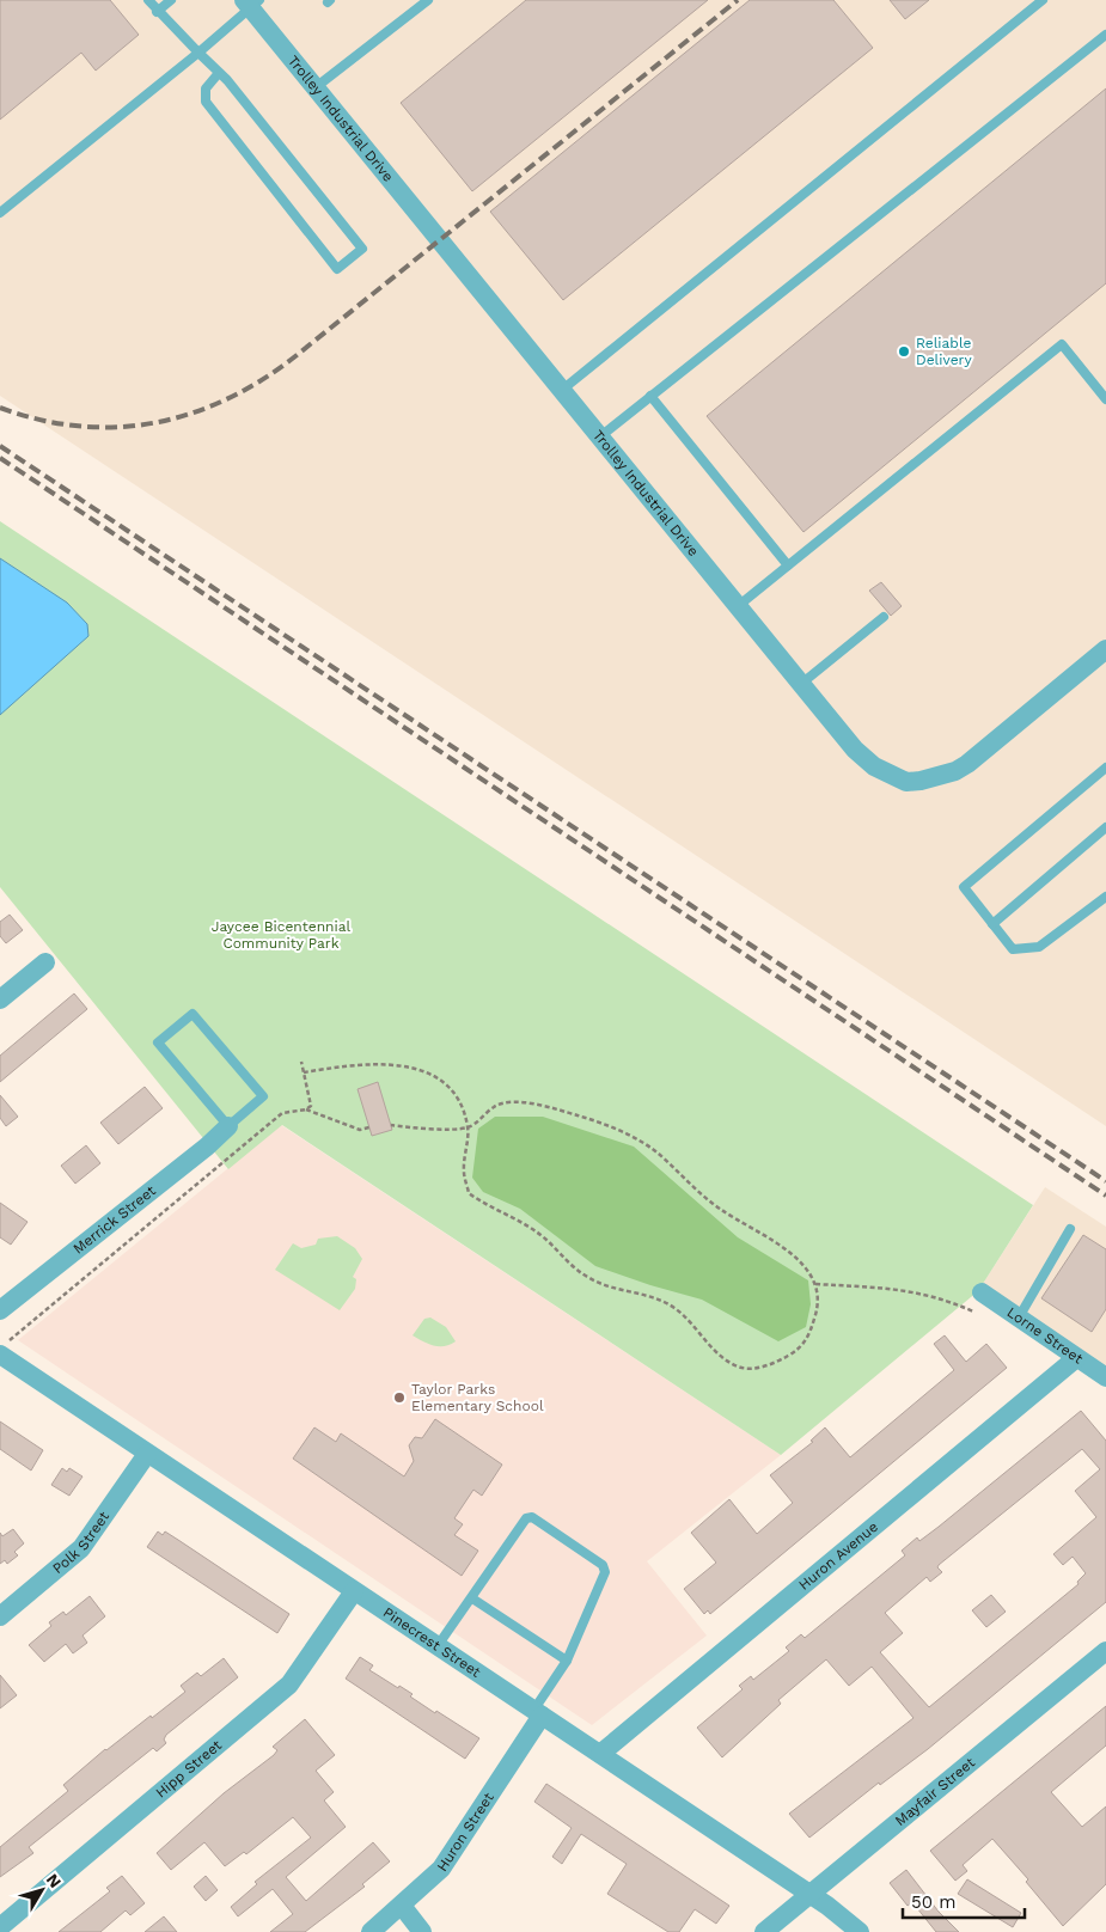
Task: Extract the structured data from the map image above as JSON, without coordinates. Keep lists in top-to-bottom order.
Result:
{
  "streets": {
    "street": [
      "Trolley Industrial Drive",
      "Merrick Street",
      "Lorne Street",
      "Polk Street",
      "Huron Avenue",
      "Pinecrest Street",
      "Hipp Street",
      "Mayfair Street",
      "Huron Street"
    ]
  },
  "crossings": [
    ["Lorne Street", "Huron Avenue"],
    ["Polk Street", "Pinecrest Street"],
    ["Huron Avenue", "Pinecrest Street"],
    ["Pinecrest Street", "Hipp Street"],
    ["Pinecrest Street", "Mayfair Street"],
    ["Pinecrest Street", "Huron Street"]
  ],
  "parks": ["Jaycee Bicentennial Community Park"],
  "places": ["Reliable Delivery", "Taylor Parks Elementary School"],
  "scale_bar": "50 m",
  "north": "top right"
}
